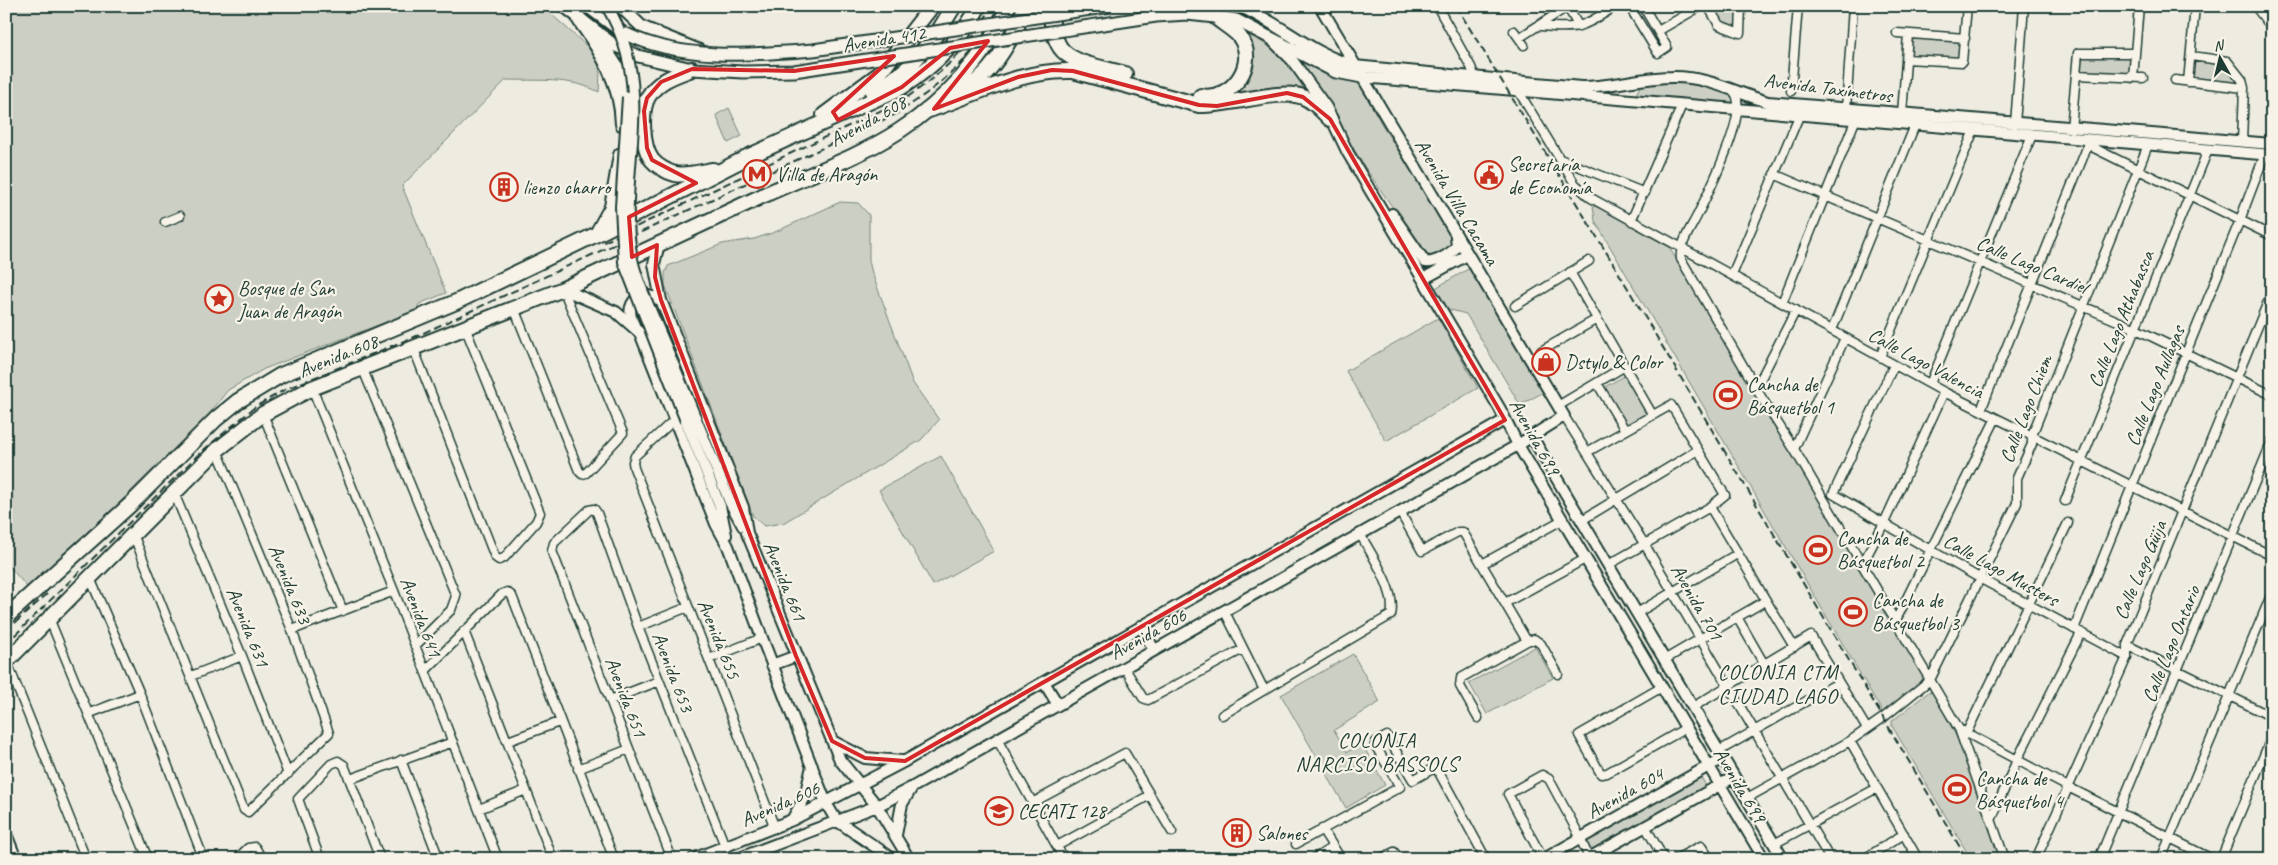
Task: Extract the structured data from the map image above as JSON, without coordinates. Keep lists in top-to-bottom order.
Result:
{
  "streets": {
    "highway": ["Avenida 608"],
    "main road": ["Avenida 412"],
    "street": [
      "Avenida Taxímetros",
      "Avenida Villa Cacama",
      "Calle Lago Cardiel",
      "Calle Lago Athabasca",
      "Calle Lago Valencia",
      "Calle Lago Aullagas",
      "Calle Lago Chiem",
      "Avenida 699",
      "Calle Lago Musters",
      "Calle Lago Güija",
      "Avenida 661",
      "Avenida 633",
      "Avenida 701",
      "Avenida 641",
      "Avenida 631",
      "Avenida 606",
      "Avenida 655",
      "Calle Lago Ontario",
      "Avenida 653",
      "Avenida 651",
      "Avenida 604"
    ]
  },
  "crossings": [
    ["Avenida 412", "Avenida Taxímetros"],
    ["Avenida 412", "Avenida Villa Cacama"],
    ["Avenida 412", "Avenida 699"],
    ["Avenida Taxímetros", "Avenida Villa Cacama"],
    ["Avenida Taxímetros", "Calle Lago Athabasca"],
    ["Avenida Taxímetros", "Calle Lago Valencia"],
    ["Avenida Taxímetros", "Calle Lago Aullagas"],
    ["Avenida Taxímetros", "Calle Lago Chiem"],
    ["Avenida 608", "Avenida 661"],
    ["Avenida 608", "Avenida 633"],
    ["Avenida 608", "Avenida 641"],
    ["Avenida 608", "Avenida 631"],
    ["Avenida Villa Cacama", "Avenida 701"],
    ["Avenida Villa Cacama", "Avenida 606"],
    ["Calle Lago Cardiel", "Calle Lago Athabasca"],
    ["Calle Lago Cardiel", "Calle Lago Aullagas"],
    ["Calle Lago Cardiel", "Calle Lago Chiem"],
    ["Calle Lago Cardiel", "Calle Lago Güija"],
    ["Calle Lago Athabasca", "Calle Lago Valencia"],
    ["Calle Lago Valencia", "Calle Lago Aullagas"],
    ["Calle Lago Valencia", "Calle Lago Chiem"],
    ["Calle Lago Valencia", "Calle Lago Güija"],
    ["Calle Lago Valencia", "Calle Lago Ontario"],
    ["Calle Lago Aullagas", "Calle Lago Musters"],
    ["Calle Lago Chiem", "Calle Lago Musters"],
    ["Avenida 699", "Avenida 606"],
    ["Avenida 699", "Avenida 604"],
    ["Calle Lago Musters", "Calle Lago Güija"],
    ["Avenida 661", "Avenida 606"],
    ["Avenida 661", "Avenida 655"],
    ["Avenida 633", "Avenida 631"],
    ["Avenida 701", "Avenida 606"],
    ["Avenida 701", "Avenida 604"],
    ["Avenida 606", "Avenida 655"],
    ["Avenida 606", "Avenida 653"],
    ["Avenida 653", "Avenida 651"]
  ],
  "districts": ["COLONIA CTM CIUDAD LAGO", "COLONIA NARCISO BASSOLS"],
  "places": {
    "metro station": ["Villa de Aragón"],
    "public building": ["Secretaría de Economía"],
    "building": ["lienzo charro", "Salones"],
    "place": ["Bosque de San Juan de Aragón"],
    "shop": ["Dstylo & Color"],
    "sports": [
      "Cancha de Básquetbol 1",
      "Cancha de Básquetbol 2",
      "Cancha de Básquetbol 3",
      "Cancha de Básquetbol 4"
    ],
    "school or university": ["CECATI 128"]
  },
  "north": "top"
}
